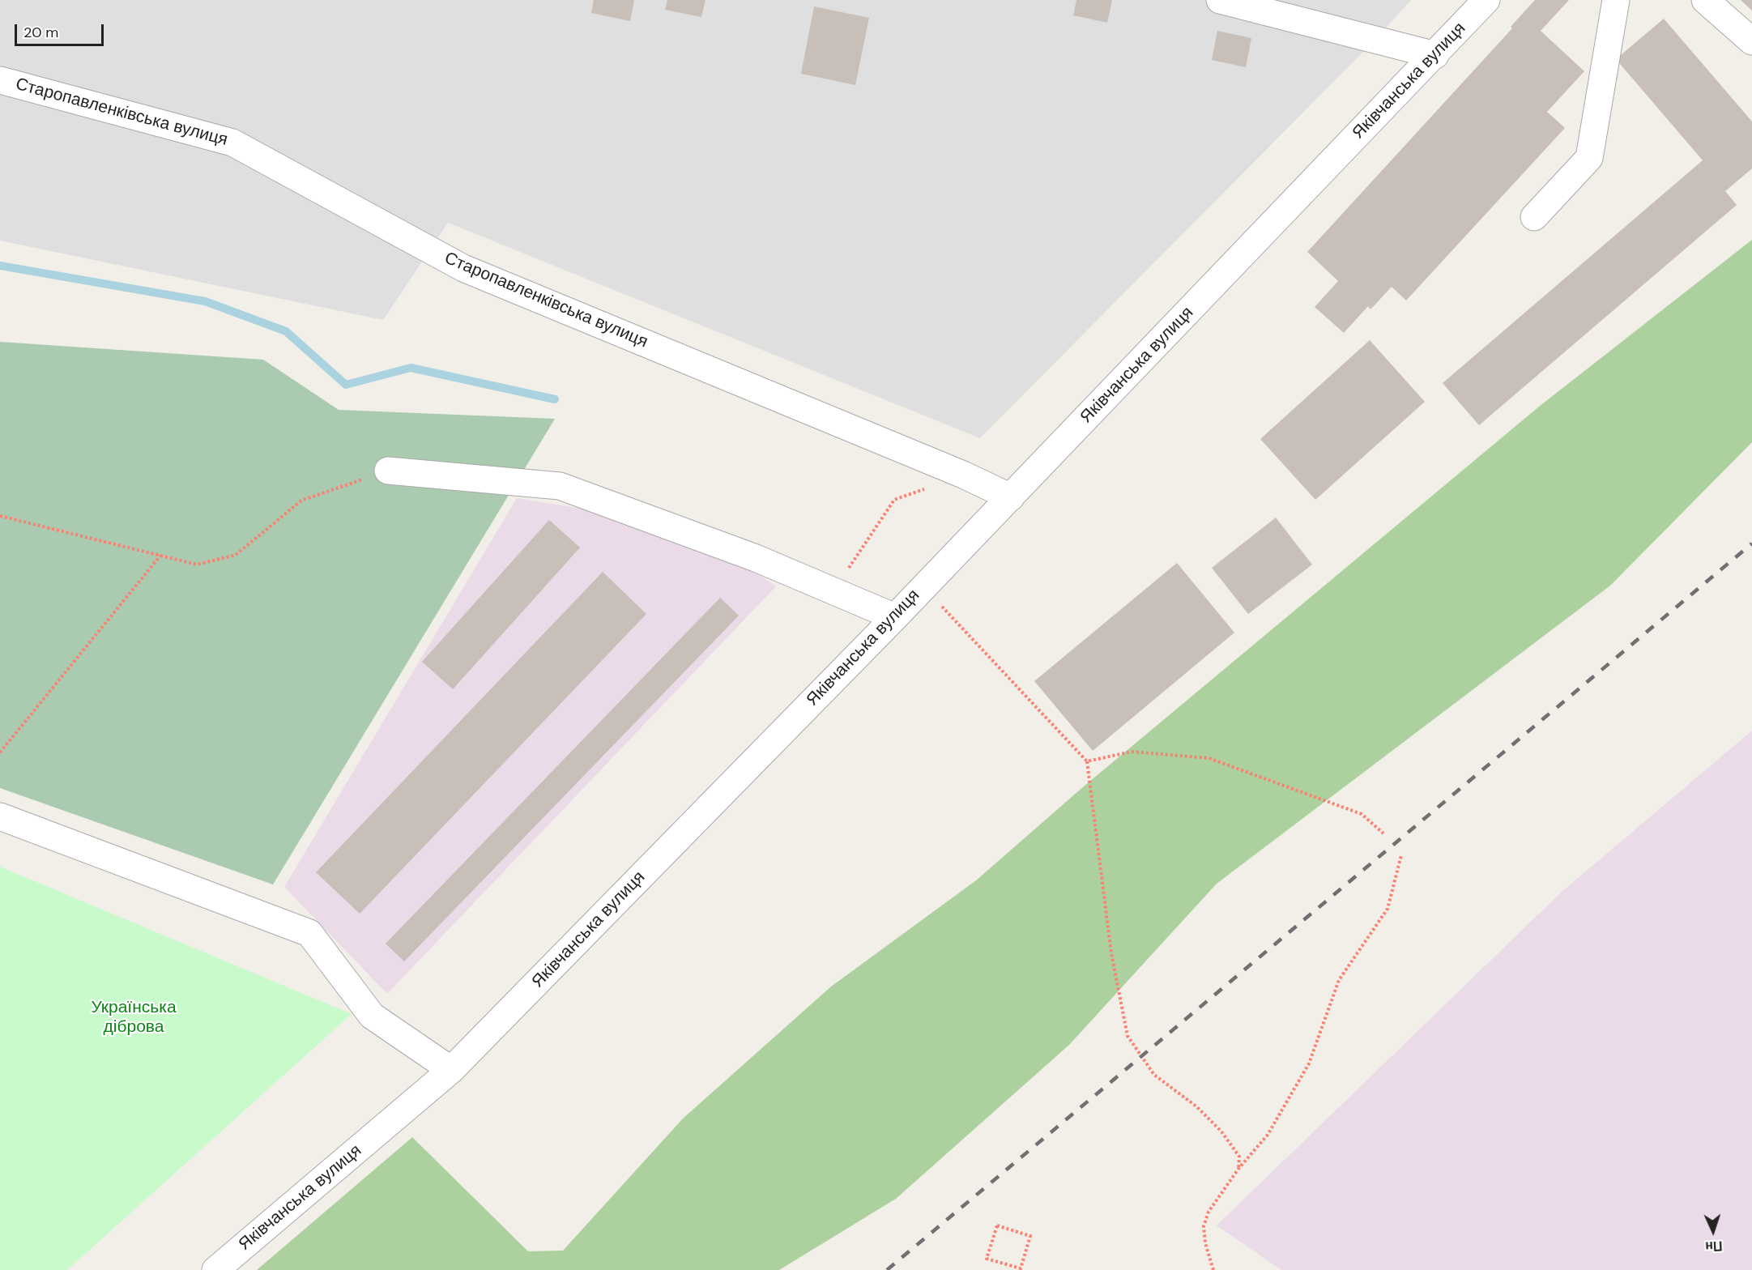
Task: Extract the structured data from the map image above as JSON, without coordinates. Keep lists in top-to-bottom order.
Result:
{
  "streets": {
    "street": ["Яківчанська вулиця", "Старопавленківська вулиця"]
  },
  "crossings": [
    ["Яківчанська вулиця", "Старопавленківська вулиця"]
  ],
  "parks": ["Українська діброва"],
  "scale_bar": "20 m",
  "north": "bottom"
}
